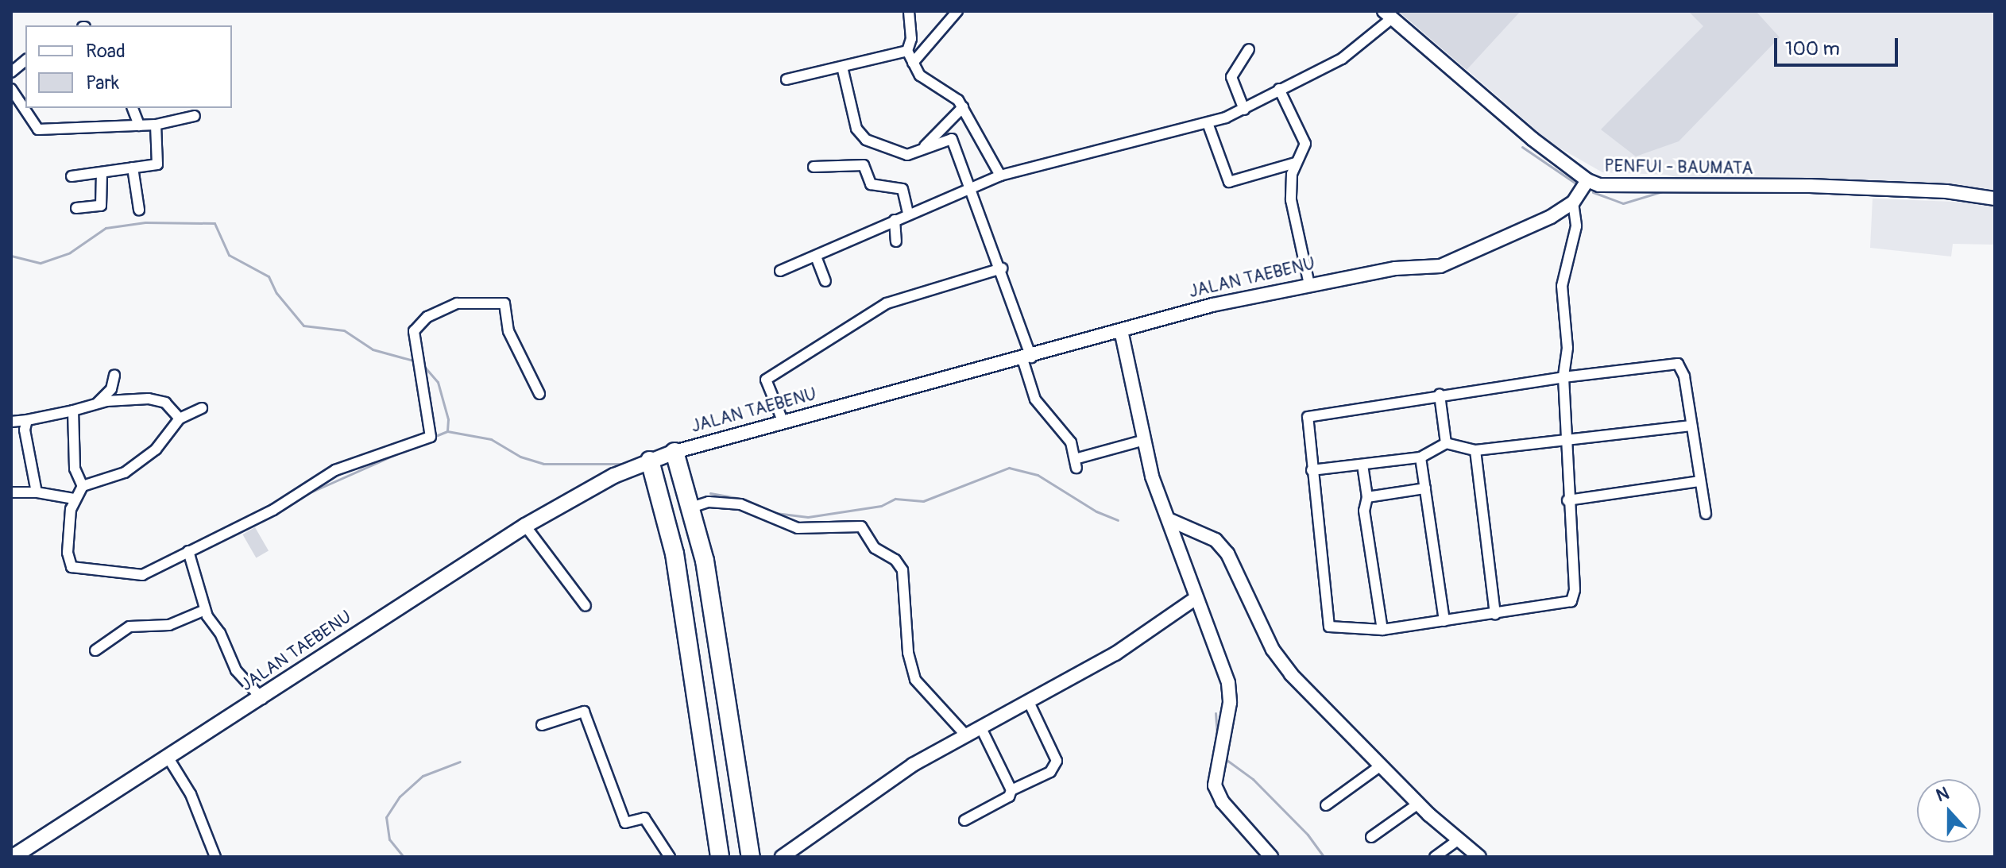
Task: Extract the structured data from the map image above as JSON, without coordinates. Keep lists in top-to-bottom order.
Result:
{
  "streets": {
    "main road": ["JALAN TAEBENU"],
    "street": ["PENFUI - BAUMATA"]
  },
  "crossings": [
    ["PENFUI - BAUMATA", "JALAN TAEBENU"]
  ],
  "legend": ["Road", "Park"],
  "scale_bar": "100 m",
  "north": "top"
}
